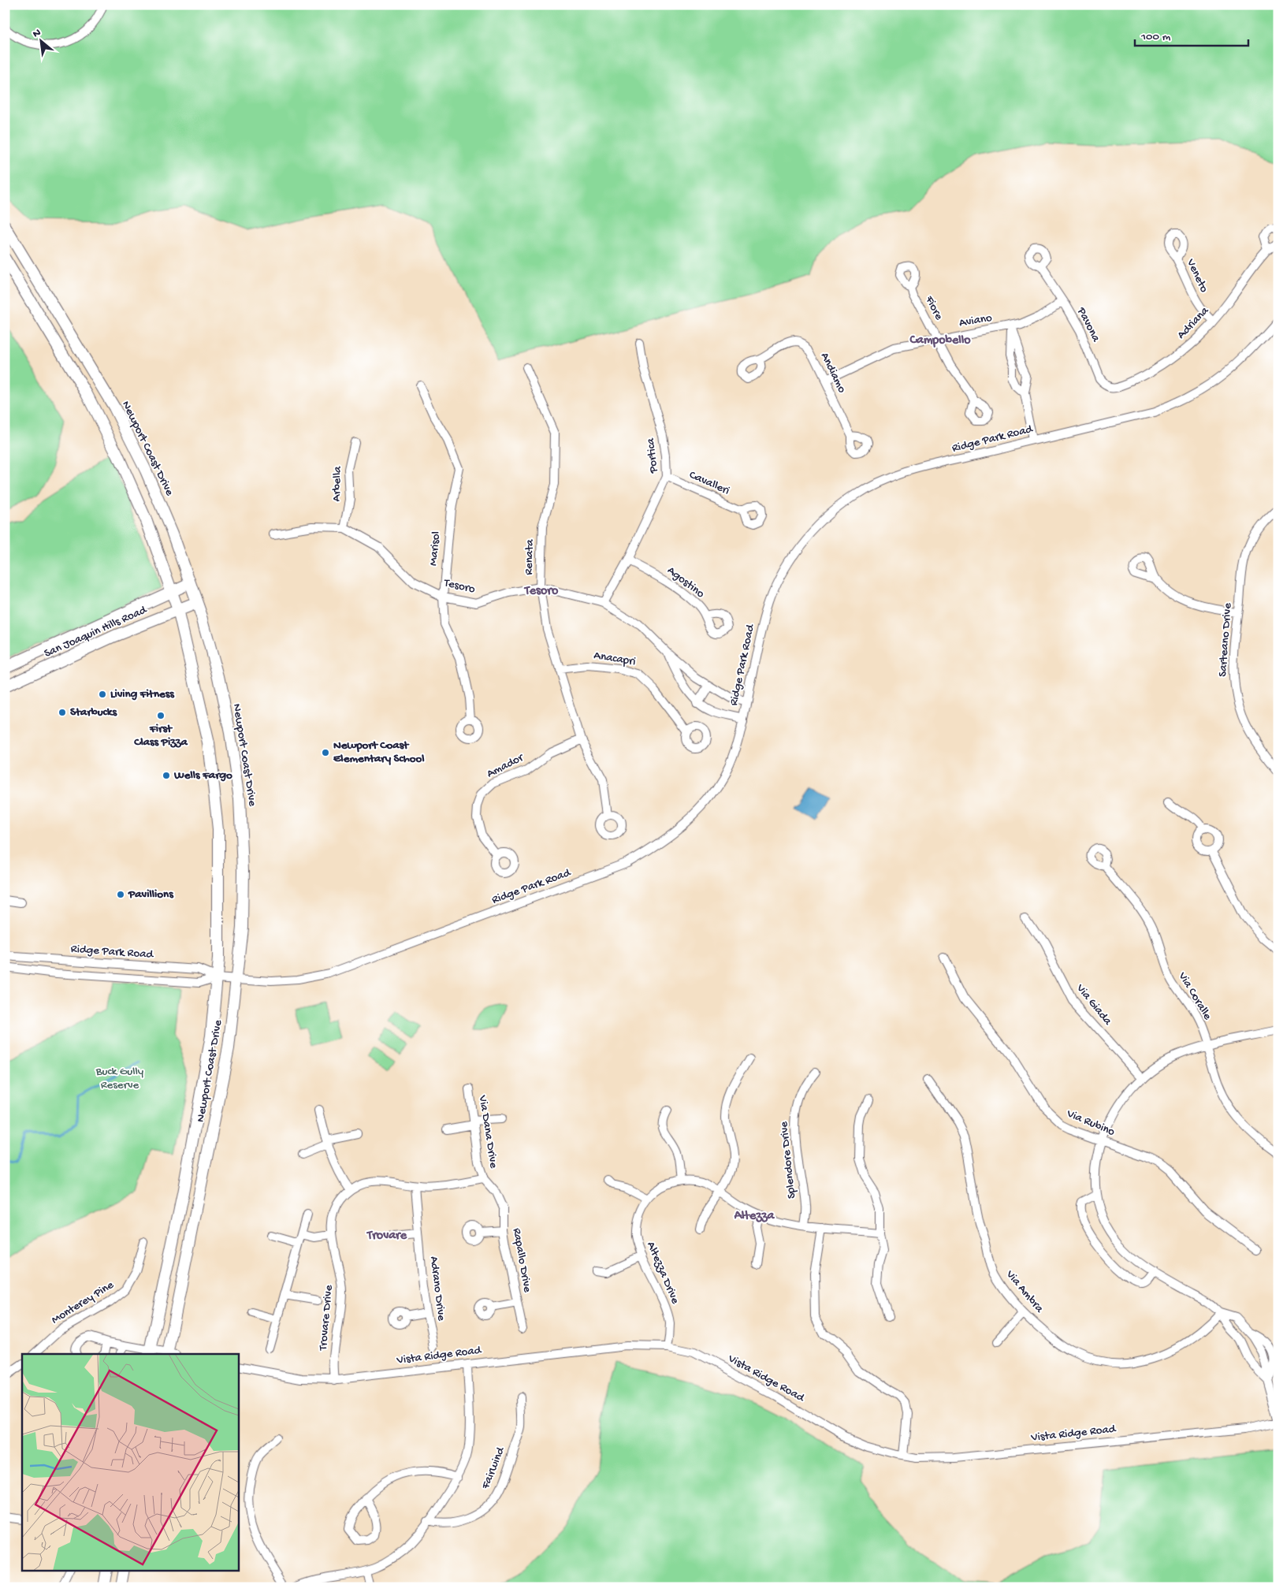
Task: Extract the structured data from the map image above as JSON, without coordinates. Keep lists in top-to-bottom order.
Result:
{
  "streets": {
    "main road": ["Newport Coast Drive", "San Joaquin Hills Road"],
    "street": [
      "Veneto",
      "Fiore",
      "Aviano",
      "Adriana",
      "Pavona",
      "Andiamo",
      "Ridge Park Road",
      "Portica",
      "Cavalleri",
      "Arbella",
      "Marisol",
      "Renata",
      "Agostino",
      "Tesoro",
      "Sarteano Drive",
      "Anacapri",
      "Amador",
      "Via Coralle",
      "Via Giada",
      "Via Rubino",
      "Via Dana Drive",
      "Splendore Drive",
      "Rapallo Drive",
      "Altezza Drive",
      "Adrano Drive",
      "Via Ambra",
      "Monterey Pine",
      "Trovare Drive",
      "Vista Ridge Road",
      "Fairwind"
    ]
  },
  "crossings": [
    ["Veneto", "Adriana"],
    ["Fiore", "Aviano"],
    ["Aviano", "Pavona"],
    ["Aviano", "Andiamo"],
    ["Adriana", "Pavona"],
    ["Ridge Park Road", "Newport Coast Drive"],
    ["Ridge Park Road", "Tesoro"],
    ["Newport Coast Drive", "San Joaquin Hills Road"],
    ["Portica", "Cavalleri"],
    ["Portica", "Agostino"],
    ["Portica", "Tesoro"],
    ["Arbella", "Tesoro"],
    ["Marisol", "Tesoro"],
    ["Renata", "Tesoro"],
    ["Renata", "Anacapri"],
    ["Renata", "Amador"],
    ["Via Dana Drive", "Rapallo Drive"],
    ["Splendore Drive", "Altezza Drive"],
    ["Altezza Drive", "Vista Ridge Road"],
    ["Trovare Drive", "Vista Ridge Road"]
  ],
  "districts": [
    "Campobello",
    "Tesoro",
    "Altezza",
    "Trovare"
  ],
  "parks": ["Buck Gully Reserve"],
  "places": [
    "Living Fitness",
    "Starbucks",
    "First Class Pizza",
    "Newport Coast Elementary School",
    "Wells Fargo",
    "Pavillions"
  ],
  "scale_bar": "100 m",
  "north": "top left"
}
